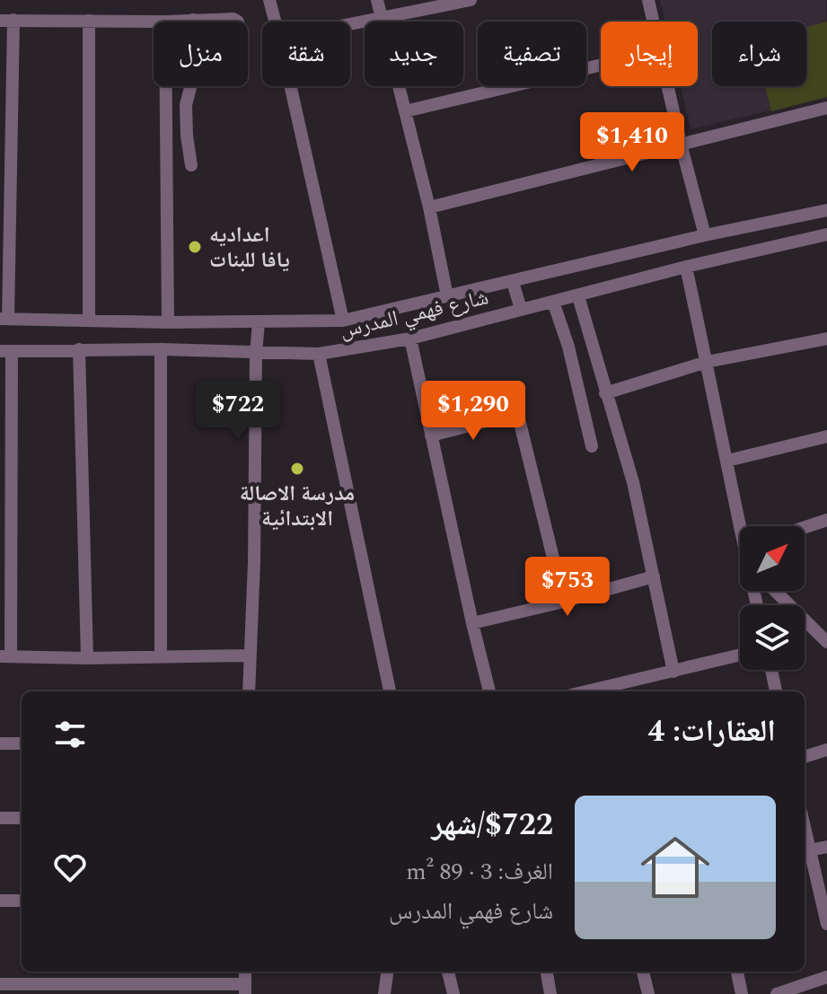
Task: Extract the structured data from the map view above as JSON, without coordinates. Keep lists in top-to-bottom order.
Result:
{
  "streets": {
    "street": ["شارع فهمي المدرس"]
  },
  "places": ["اعداديه يافا للبنات", "مدرسة الاصالة الابتدائية"],
  "north": "top right",
  "page": {
    "chip": [
      "شراء",
      "إيجار",
      "تصفية",
      "جديد",
      "شقة",
      "منزل"
    ],
    "price": [
      "$1,410",
      "$722",
      "$1,290",
      "$753"
    ],
    "heading": "العقارات: 4",
    "list": [
      {
        "name": "$722/شهر",
        "note": "الغرف: 3 · 89 m² · شارع فهمي المدرس"
      }
    ]
  }
}
